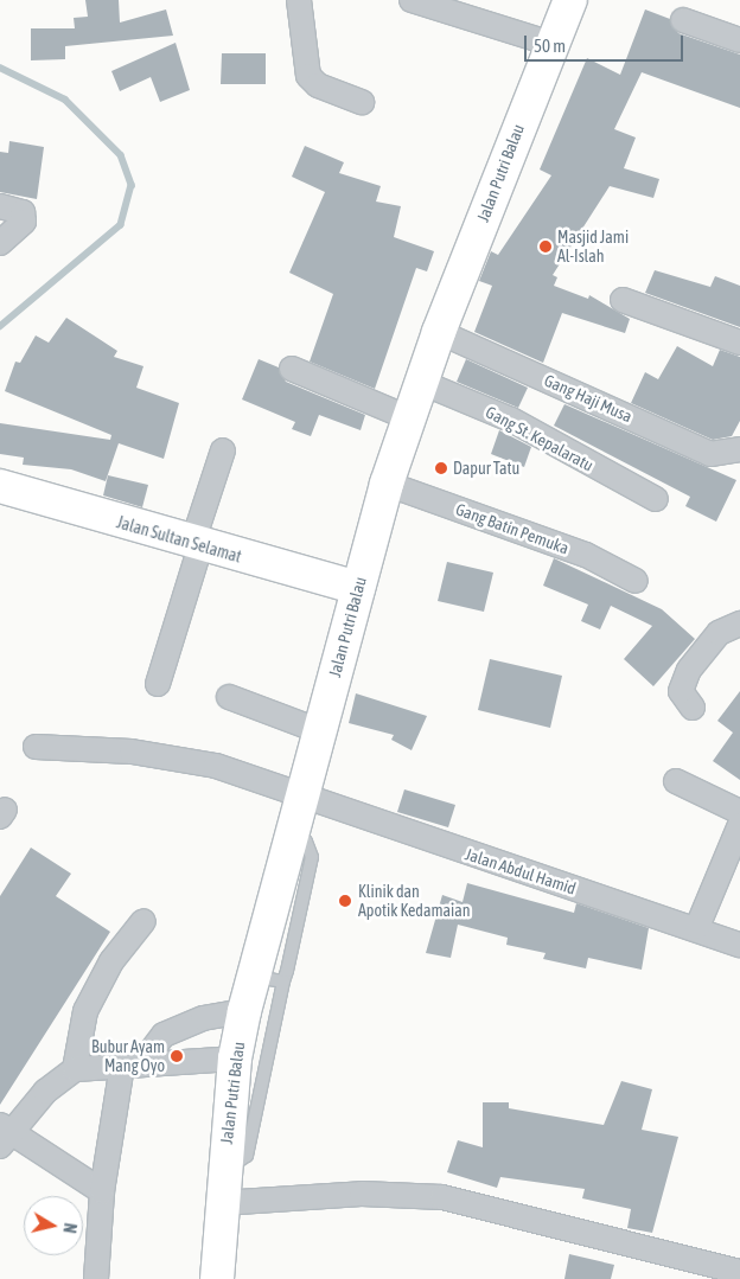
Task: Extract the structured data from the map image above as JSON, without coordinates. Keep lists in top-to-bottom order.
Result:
{
  "streets": {
    "main road": ["Jalan Putri Balau", "Jalan Sultan Selamat"],
    "street": [
      "Gang Haji Musa",
      "Gang St. Kepalaratu",
      "Gang Batin Pemuka",
      "Jalan Abdul Hamid"
    ]
  },
  "crossings": [
    ["Jalan Putri Balau", "Gang Haji Musa"],
    ["Jalan Putri Balau", "Gang St. Kepalaratu"],
    ["Jalan Putri Balau", "Gang Batin Pemuka"],
    ["Jalan Putri Balau", "Jalan Sultan Selamat"],
    ["Jalan Putri Balau", "Jalan Abdul Hamid"]
  ],
  "places": [
    "Masjid Jami Al-Islah",
    "Dapur Tatu",
    "Klinik dan Apotik Kedamaian",
    "Bubur Ayam Mang Oyo"
  ],
  "scale_bar": "50 m",
  "north": "right"
}
